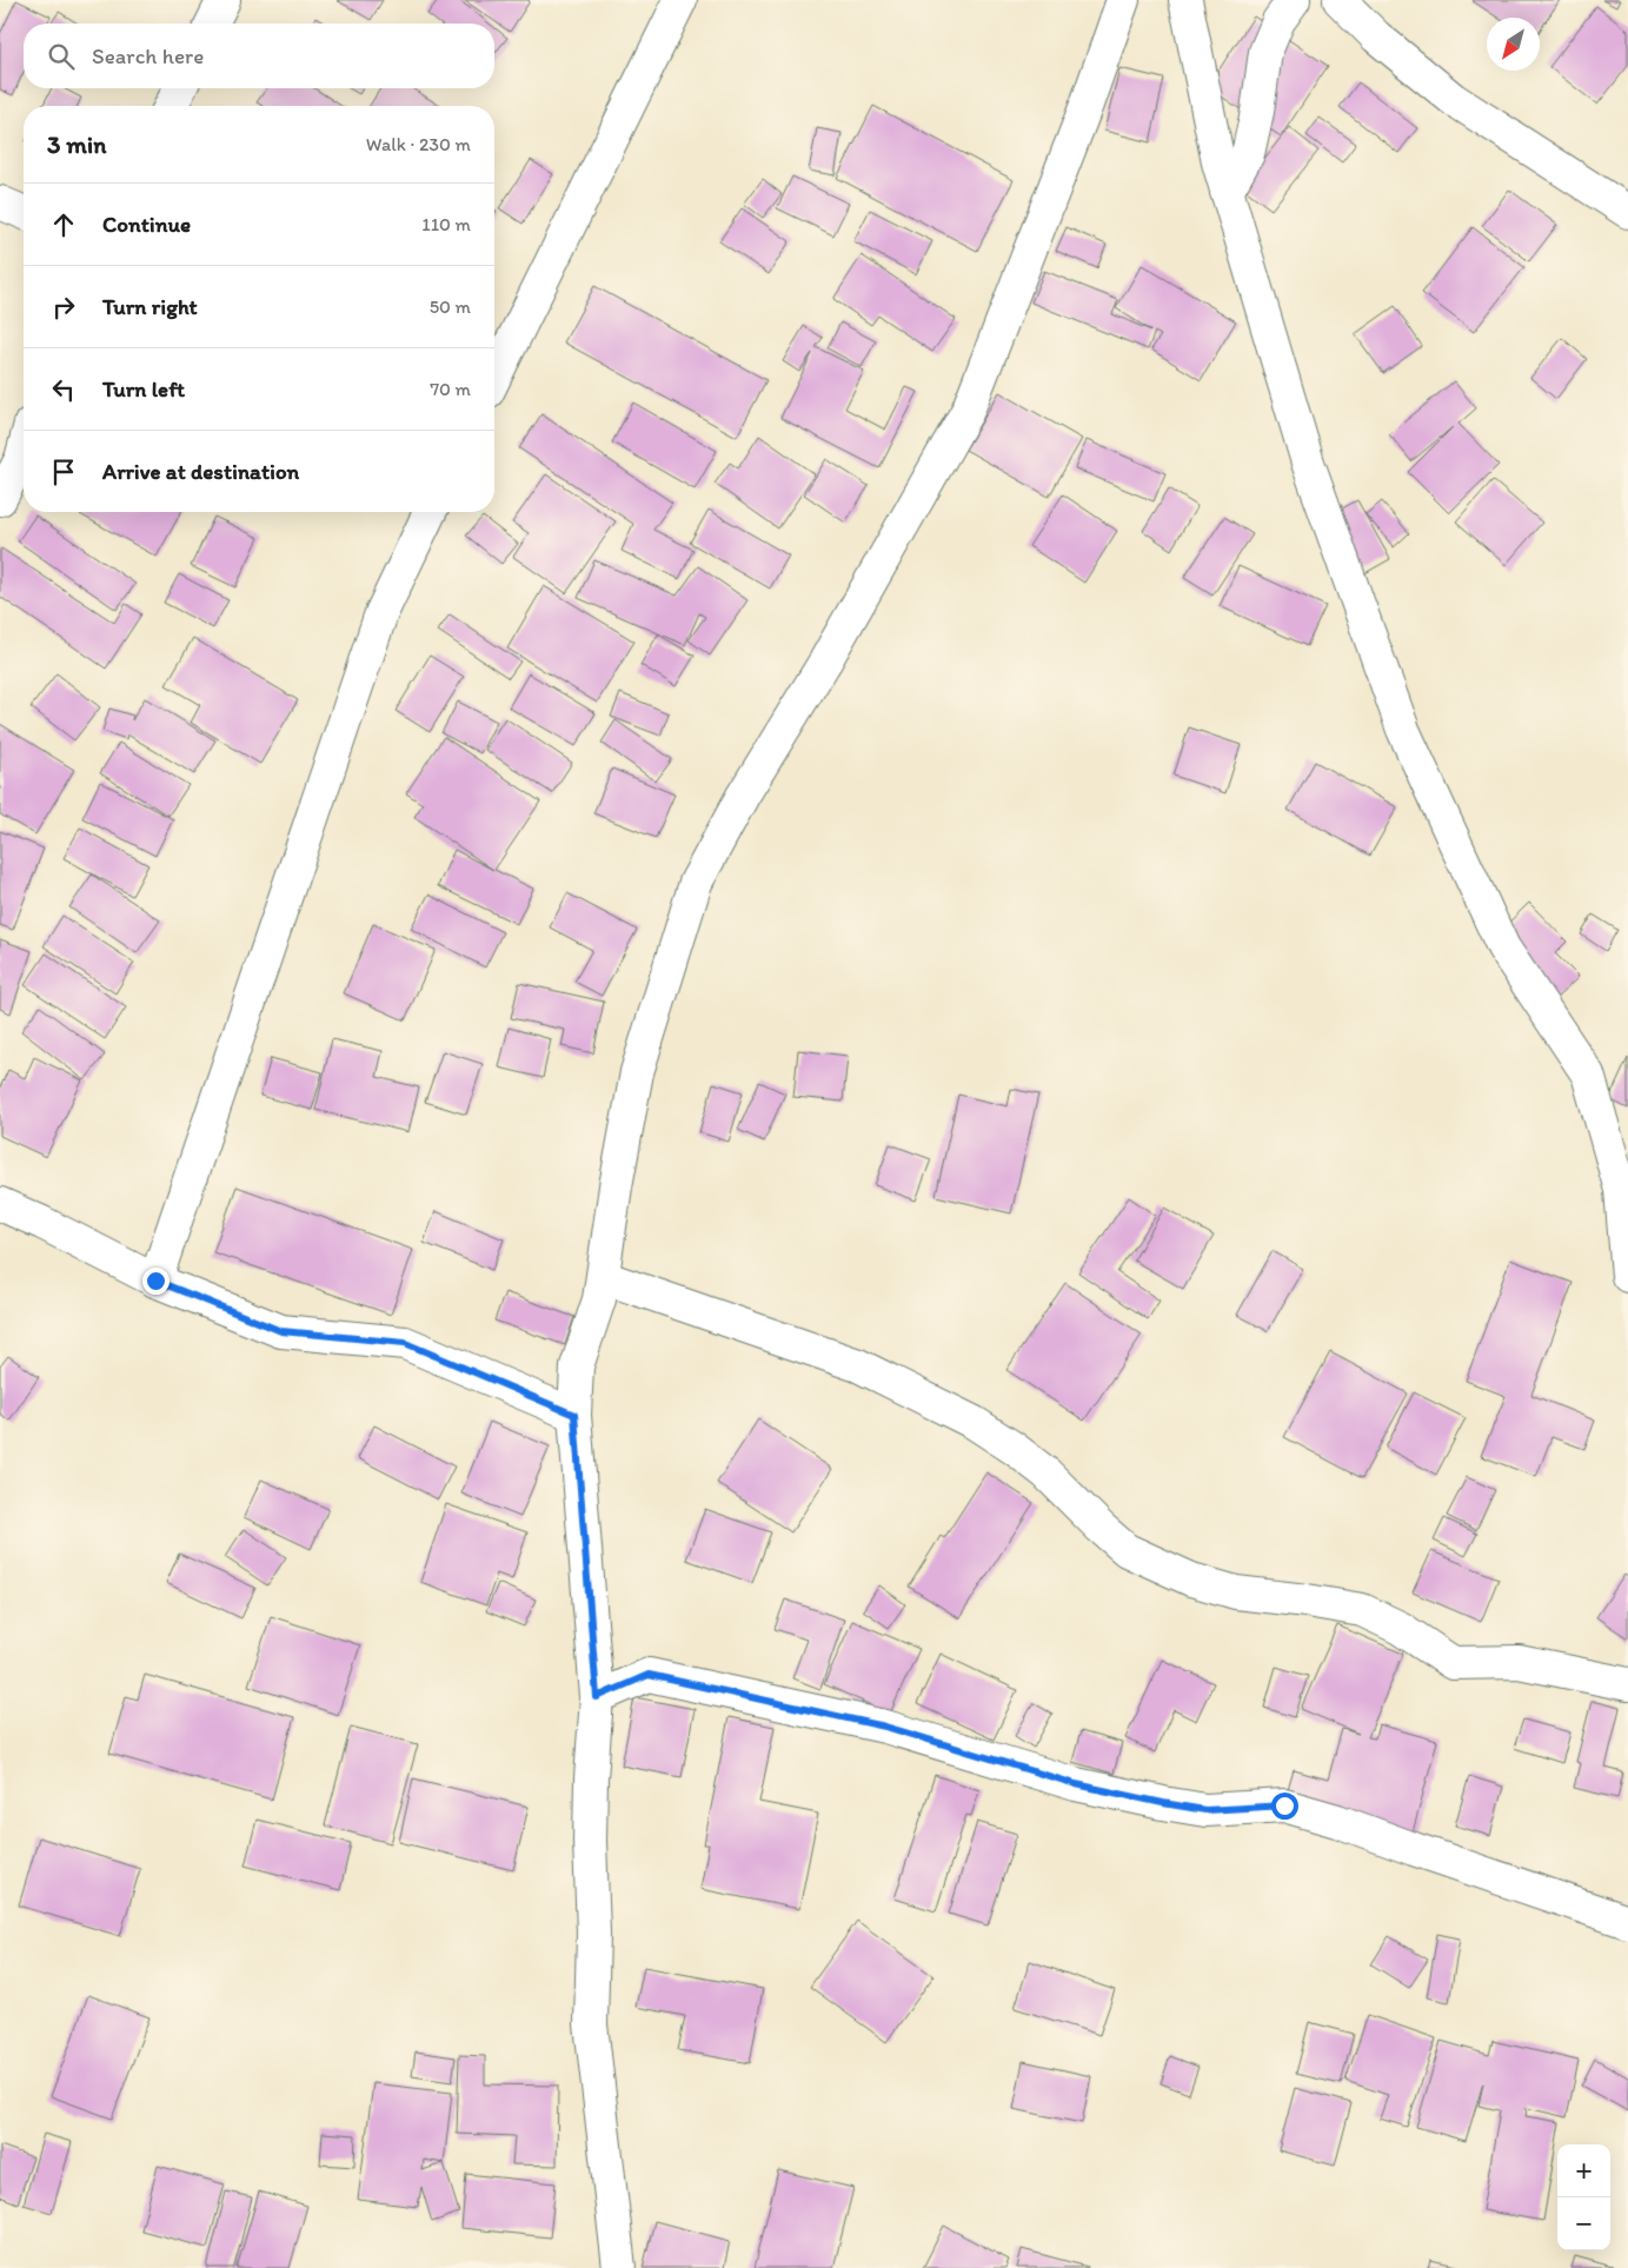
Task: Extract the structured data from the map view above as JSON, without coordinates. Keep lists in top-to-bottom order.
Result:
{
  "north": "bottom left",
  "page": {
    "search": "Search here",
    "heading": ["3 min", "Walk · 230 m"],
    "list": [
      ["Continue", "110 m"],
      ["Turn right", "50 m"],
      ["Turn left", "70 m"],
      "Arrive at destination"
    ],
    "map_buttons": ["+", "−"]
  }
}
